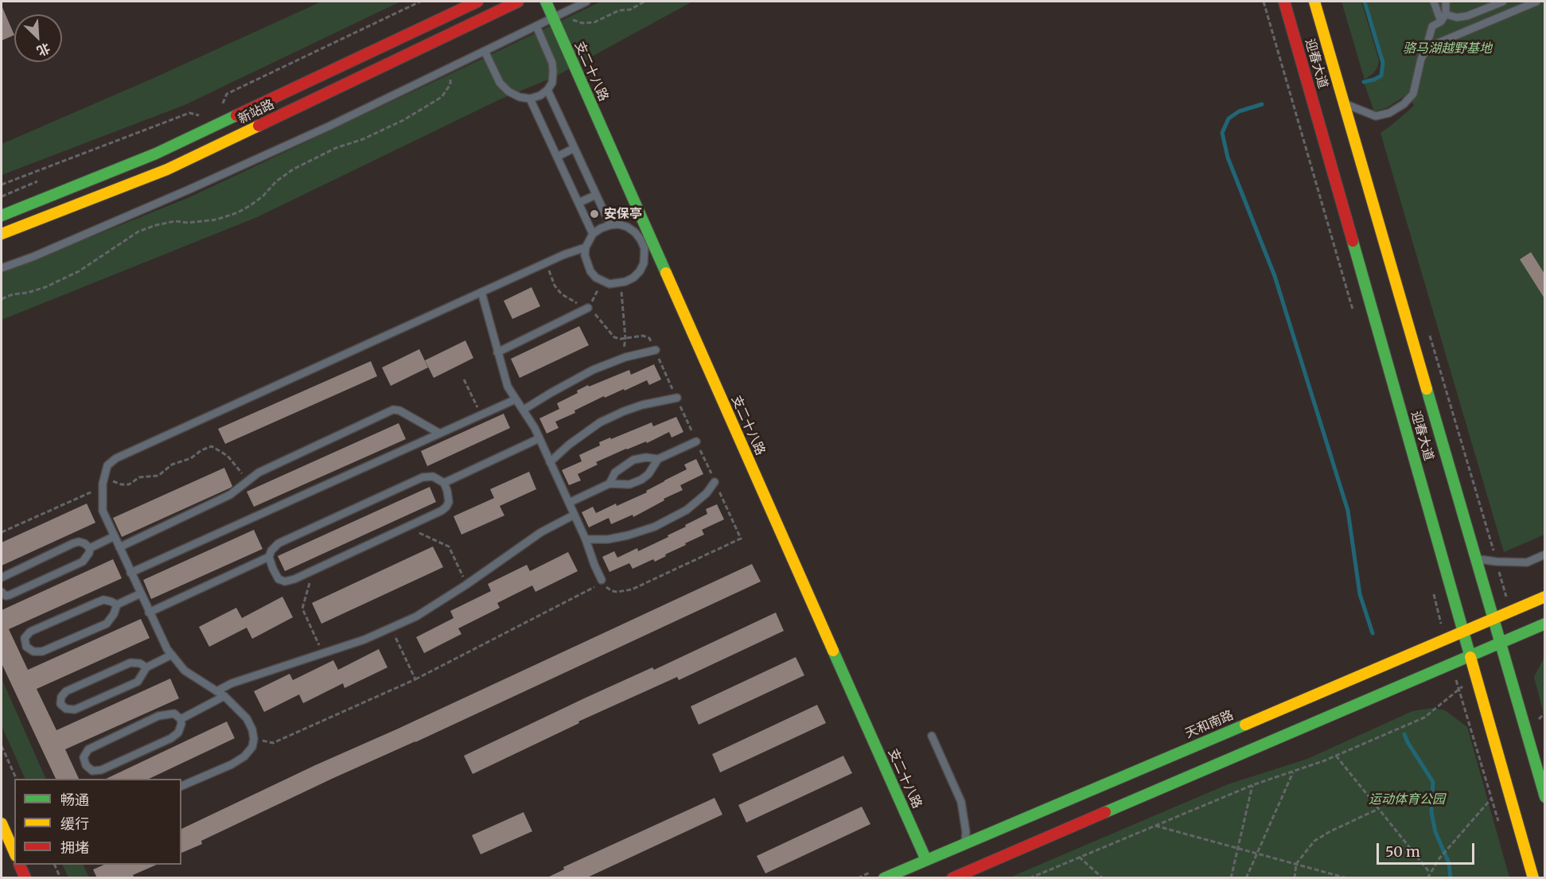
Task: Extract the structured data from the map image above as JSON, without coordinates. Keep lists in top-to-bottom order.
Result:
{
  "streets": {
    "main road": [
      "迎春大道",
      "支二十八路",
      "新站路",
      "天和南路"
    ]
  },
  "crossings": [
    ["迎春大道", "天和南路"],
    ["支二十八路", "天和南路"]
  ],
  "parks": ["骆马湖越野基地", "运动体育公园"],
  "places": ["安保亭"],
  "legend": ["畅通", "缓行", "拥堵"],
  "scale_bar": "50 m",
  "north": "bottom right"
}
